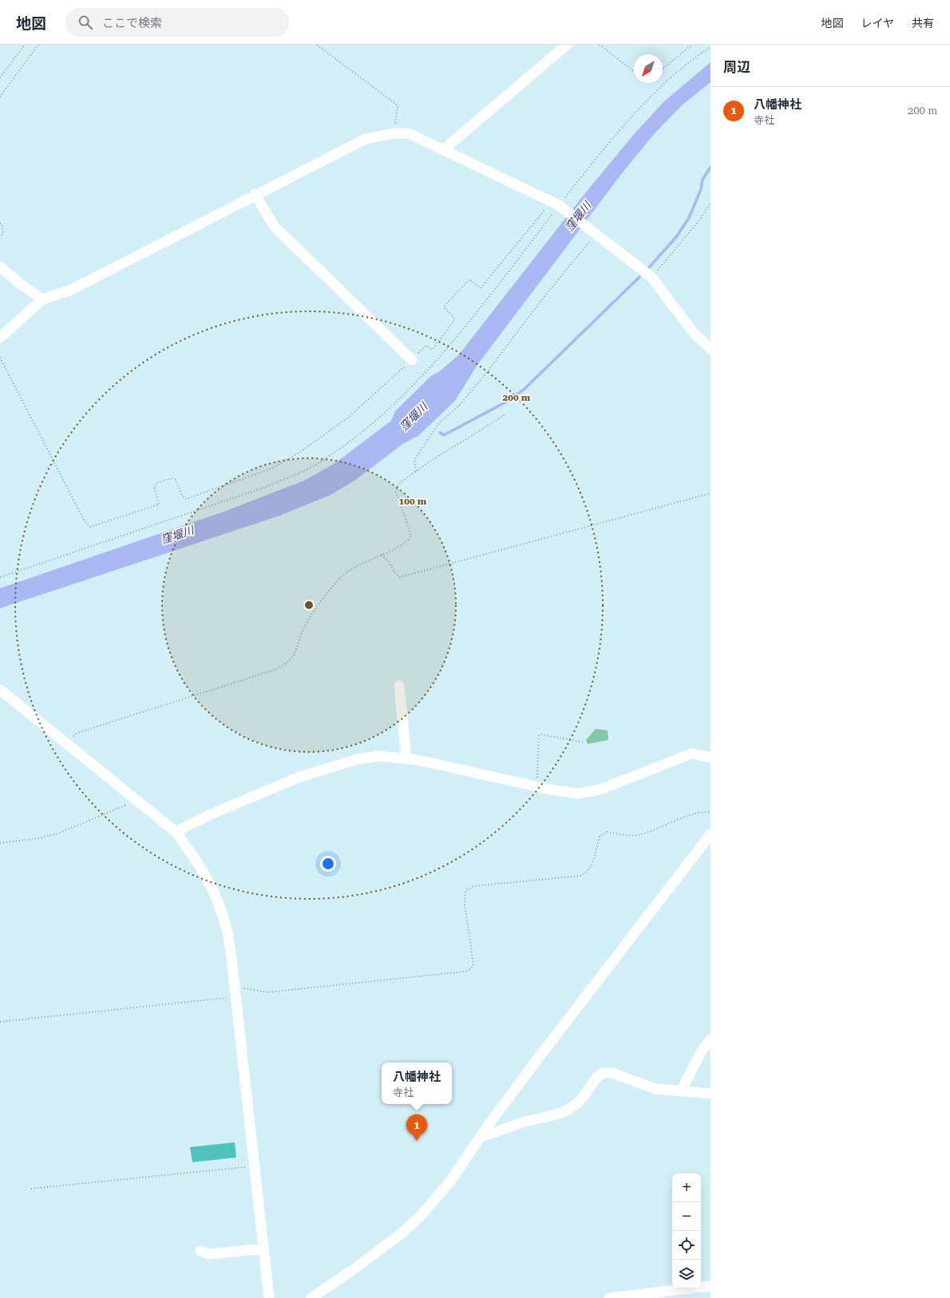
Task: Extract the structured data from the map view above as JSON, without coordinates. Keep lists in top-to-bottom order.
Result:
{
  "water": ["窪堰川"],
  "north": "bottom left",
  "page": {
    "header": "地図",
    "search": "ここで検索",
    "nav": ["地図", "レイヤ", "共有"],
    "heading": "周辺",
    "list": [
      {
        "mark": "1",
        "name": "八幡神社",
        "note": "寺社",
        "value": "200 m"
      }
    ],
    "popup": ["八幡神社", "寺社"],
    "pins": "1",
    "map_buttons": ["+", "−"]
  },
  "rings": ["200 m", "100 m"]
}
